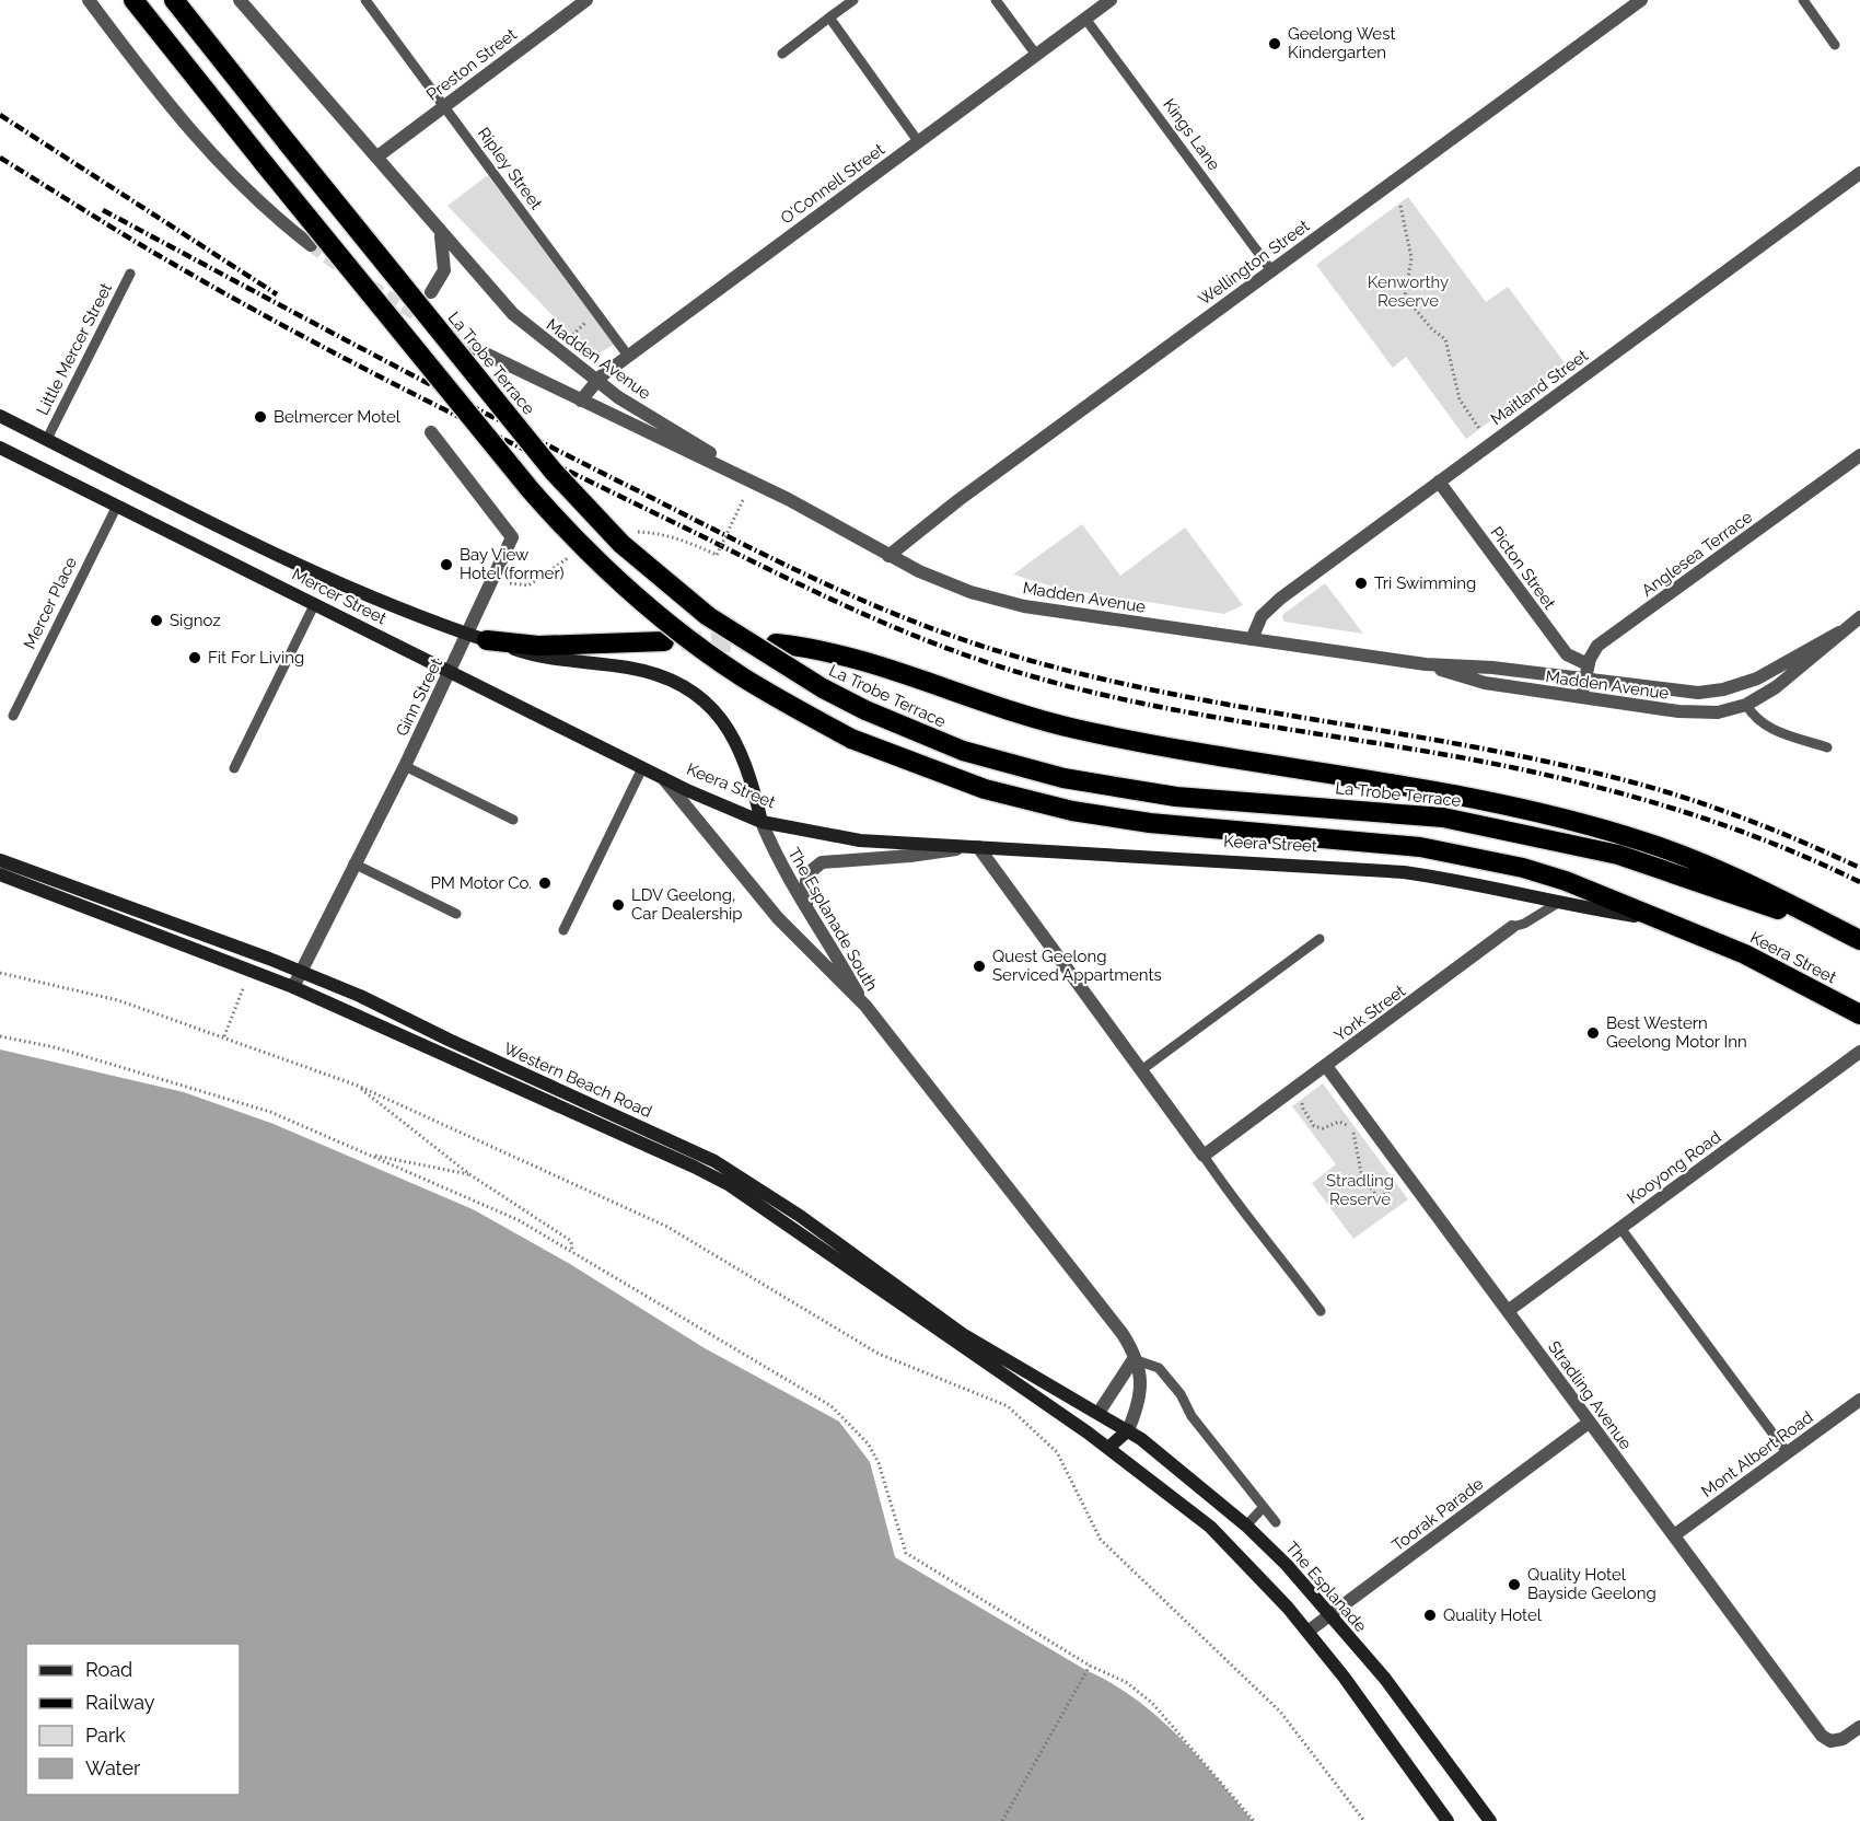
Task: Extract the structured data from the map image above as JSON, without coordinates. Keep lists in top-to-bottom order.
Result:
{
  "streets": {
    "highway": ["La Trobe Terrace", "Keera Street"],
    "street": [
      "Preston Street",
      "O'Connell Street",
      "Wellington Street",
      "Madden Avenue",
      "Maitland Street",
      "Anglesea Terrace",
      "Picton Street",
      "Mercer Street",
      "Ginn Street",
      "The Esplanade South",
      "York Street",
      "Western Beach Road",
      "Kooyong Road",
      "Stradling Avenue",
      "Mont Albert Road",
      "Toorak Parade",
      "The Esplanade"
    ],
    "lane": [
      "Kings Lane",
      "Ripley Street",
      "Little Mercer Street",
      "Mercer Place"
    ]
  },
  "crossings": [
    ["Preston Street", "Ripley Street"],
    ["Preston Street", "Madden Avenue"],
    ["Kings Lane", "O'Connell Street"],
    ["Kings Lane", "Wellington Street"],
    ["Ripley Street", "O'Connell Street"],
    ["O'Connell Street", "Madden Avenue"],
    ["Wellington Street", "Madden Avenue"],
    ["Little Mercer Street", "Mercer Street"],
    ["Madden Avenue", "Maitland Street"],
    ["Madden Avenue", "Anglesea Terrace"],
    ["Maitland Street", "Picton Street"],
    ["Anglesea Terrace", "Picton Street"],
    ["Mercer Street", "Mercer Place"],
    ["Mercer Street", "Ginn Street"],
    ["Mercer Street", "Keera Street"],
    ["Mercer Street", "The Esplanade South"],
    ["Ginn Street", "Western Beach Road"],
    ["Keera Street", "The Esplanade South"],
    ["Keera Street", "York Street"],
    ["The Esplanade South", "The Esplanade"],
    ["York Street", "Stradling Avenue"],
    ["Western Beach Road", "The Esplanade"],
    ["Kooyong Road", "Stradling Avenue"],
    ["Stradling Avenue", "Mont Albert Road"],
    ["Stradling Avenue", "Toorak Parade"],
    ["Toorak Parade", "The Esplanade"]
  ],
  "parks": ["Kenworthy Reserve", "Stradling Reserve"],
  "places": [
    "Geelong West Kindergarten",
    "Belmercer Motel",
    "Bay View Hotel (former)",
    "Tri Swimming",
    "Signoz",
    "Fit For Living",
    "PM Motor Co.",
    "LDV Geelong, Car Dealership",
    "Quest Geelong Serviced Appartments",
    "Best Western Geelong Motor Inn",
    "Quality Hotel Bayside Geelong",
    "Quality Hotel"
  ],
  "legend": [
    "Road",
    "Railway",
    "Park",
    "Water"
  ]
}
